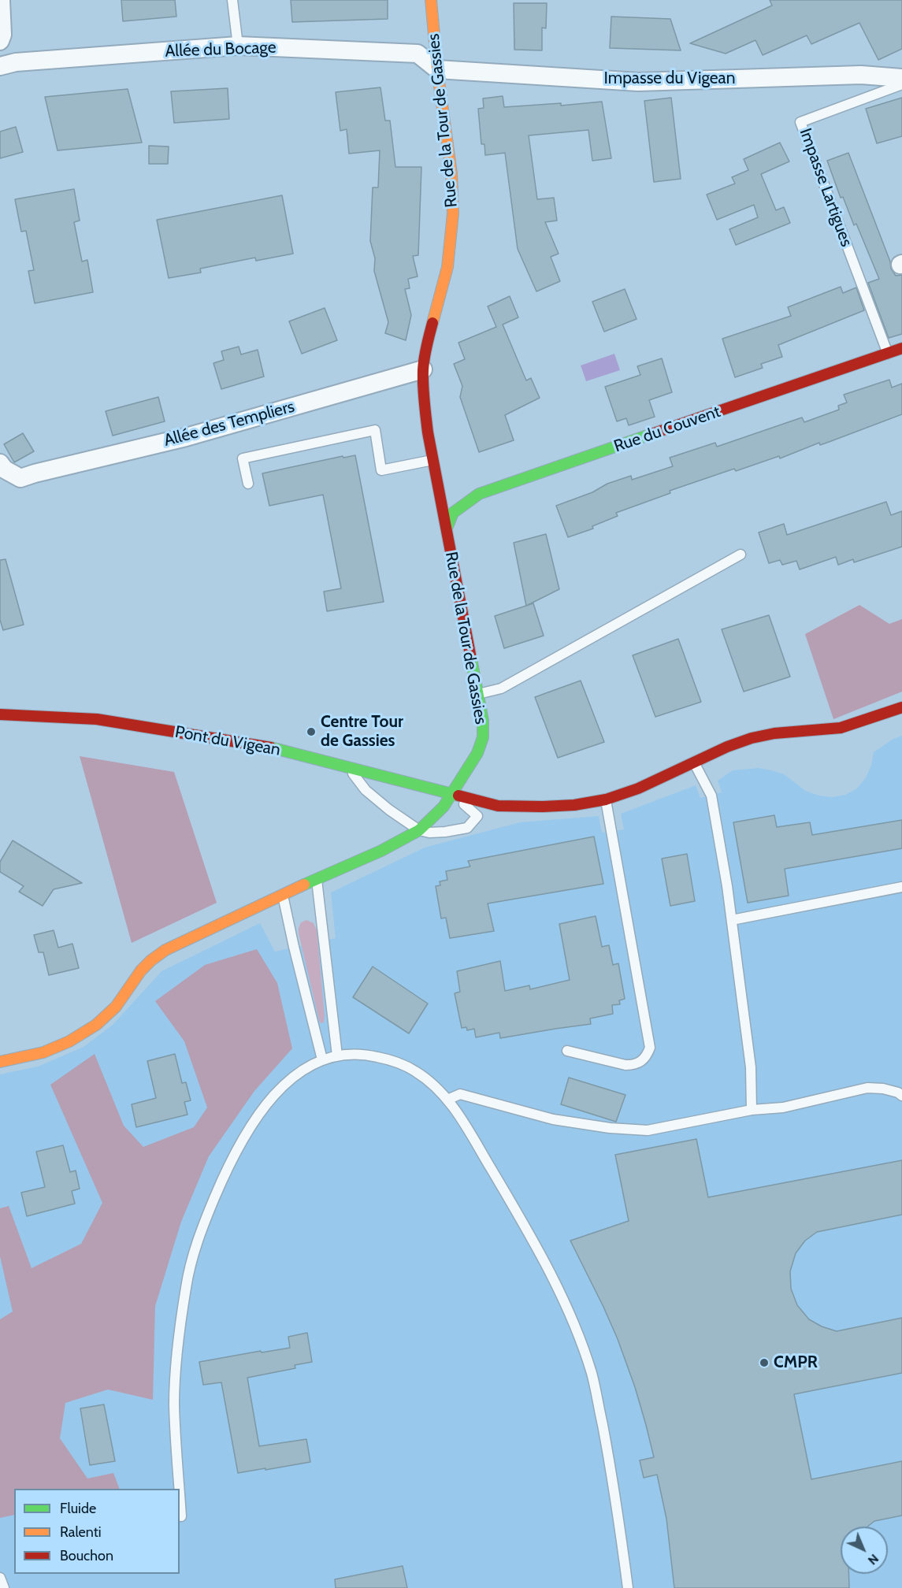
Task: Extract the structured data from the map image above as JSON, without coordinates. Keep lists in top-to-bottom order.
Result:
{
  "streets": {
    "street": [
      "Allée du Bocage",
      "Impasse du Vigean",
      "Rue de la Tour de Gassies",
      "Allée des Templiers",
      "Rue du Couvent",
      "Pont du Vigean"
    ],
    "lane": ["Impasse Lartigues"]
  },
  "crossings": [
    ["Allée du Bocage", "Impasse du Vigean"],
    ["Allée du Bocage", "Rue de la Tour de Gassies"],
    ["Impasse du Vigean", "Rue de la Tour de Gassies"],
    ["Rue de la Tour de Gassies", "Allée des Templiers"],
    ["Rue de la Tour de Gassies", "Rue du Couvent"],
    ["Rue de la Tour de Gassies", "Pont du Vigean"],
    ["Impasse Lartigues", "Rue du Couvent"]
  ],
  "places": ["Centre Tour de Gassies", "CMPR"],
  "legend": ["Fluide", "Ralenti", "Bouchon"],
  "north": "bottom right"
}
